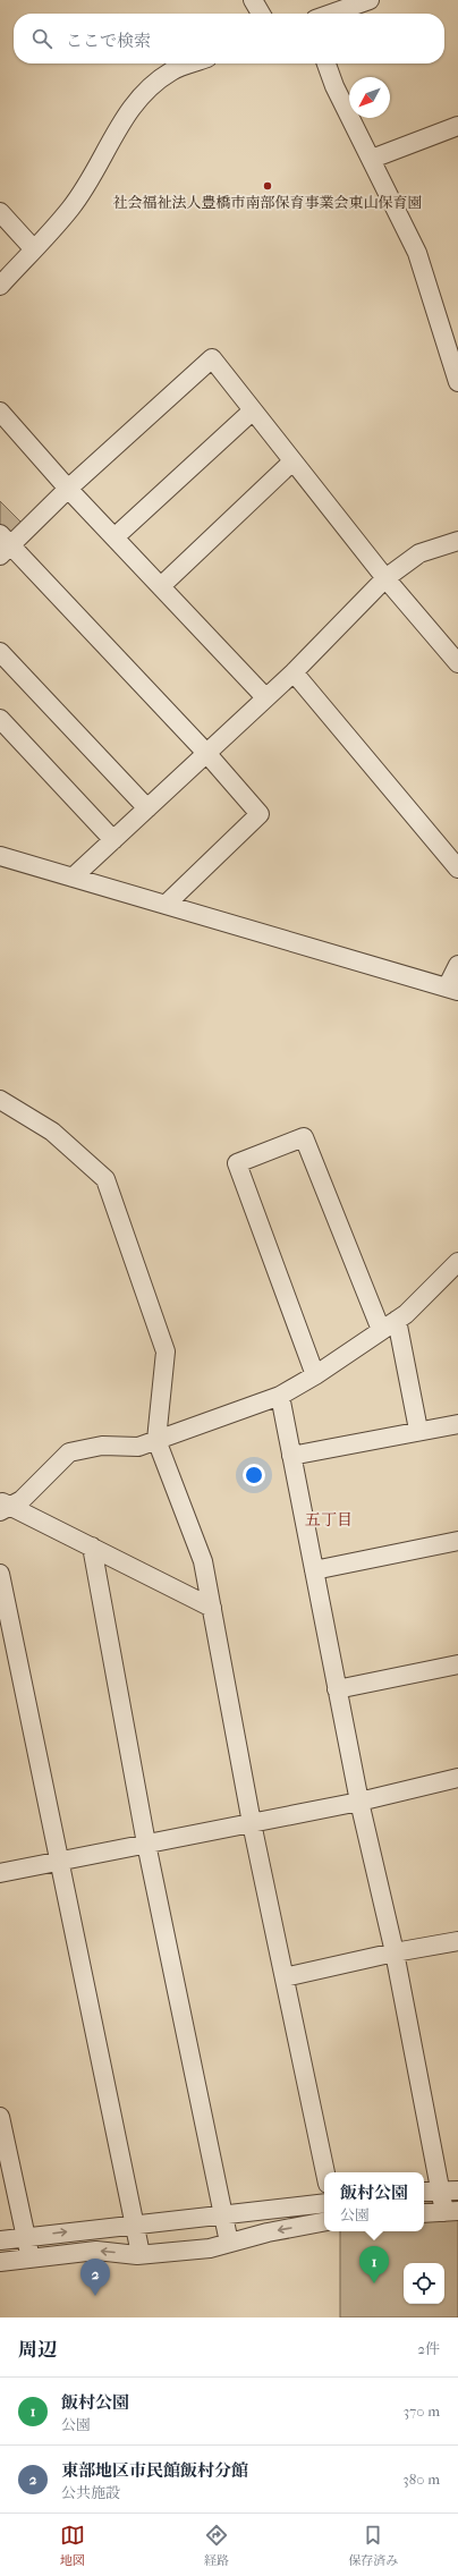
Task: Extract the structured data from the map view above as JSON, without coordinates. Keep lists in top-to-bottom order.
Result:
{
  "districts": ["五丁目"],
  "places": ["社会福祉法人豊橋市南部保育事業会東山保育園"],
  "north": "bottom left",
  "page": {
    "search": "ここで検索",
    "popup": ["飯村公園", "公園"],
    "pins": ["1", "2"],
    "heading": ["周辺", "2件"],
    "list": [
      {
        "mark": "1",
        "name": "飯村公園",
        "note": "公園",
        "value": "370 m"
      },
      {
        "mark": "2",
        "name": "東部地区市民館飯村分館",
        "note": "公共施設",
        "value": "380 m"
      }
    ],
    "nav": ["地図", "経路", "保存済み"]
  }
}
